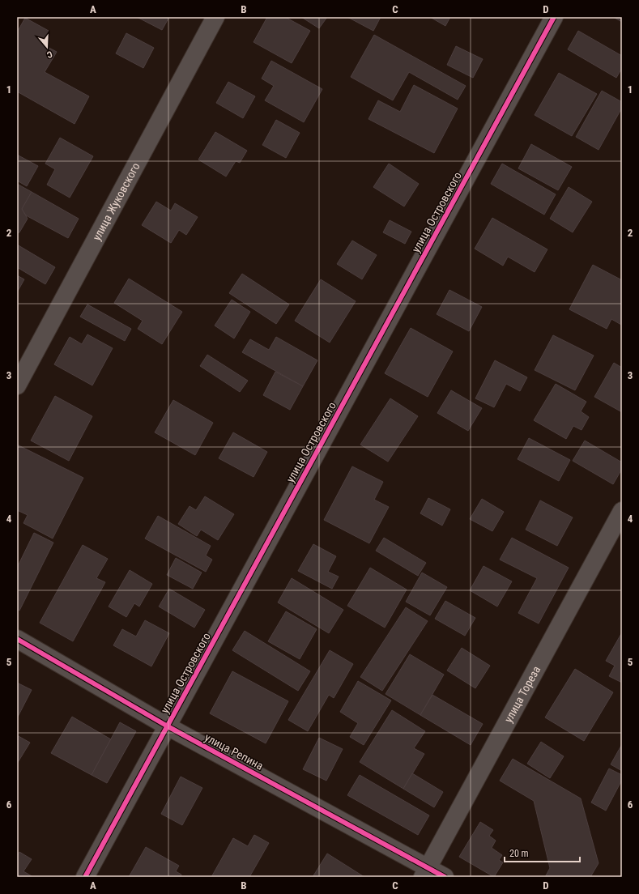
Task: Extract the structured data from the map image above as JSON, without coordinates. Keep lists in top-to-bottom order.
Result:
{
  "streets": {
    "street": [
      "улица Жуковского",
      "улица Островского",
      "улица Тореза",
      "улица Репина"
    ]
  },
  "crossings": [
    ["улица Островского", "улица Репина"],
    ["улица Тореза", "улица Репина"]
  ],
  "scale_bar": "20 m",
  "north": "bottom",
  "grid": {
    "columns": [
      "A",
      "B",
      "C",
      "D"
    ],
    "rows": [
      "1",
      "2",
      "3",
      "4",
      "5",
      "6"
    ]
  }
}
